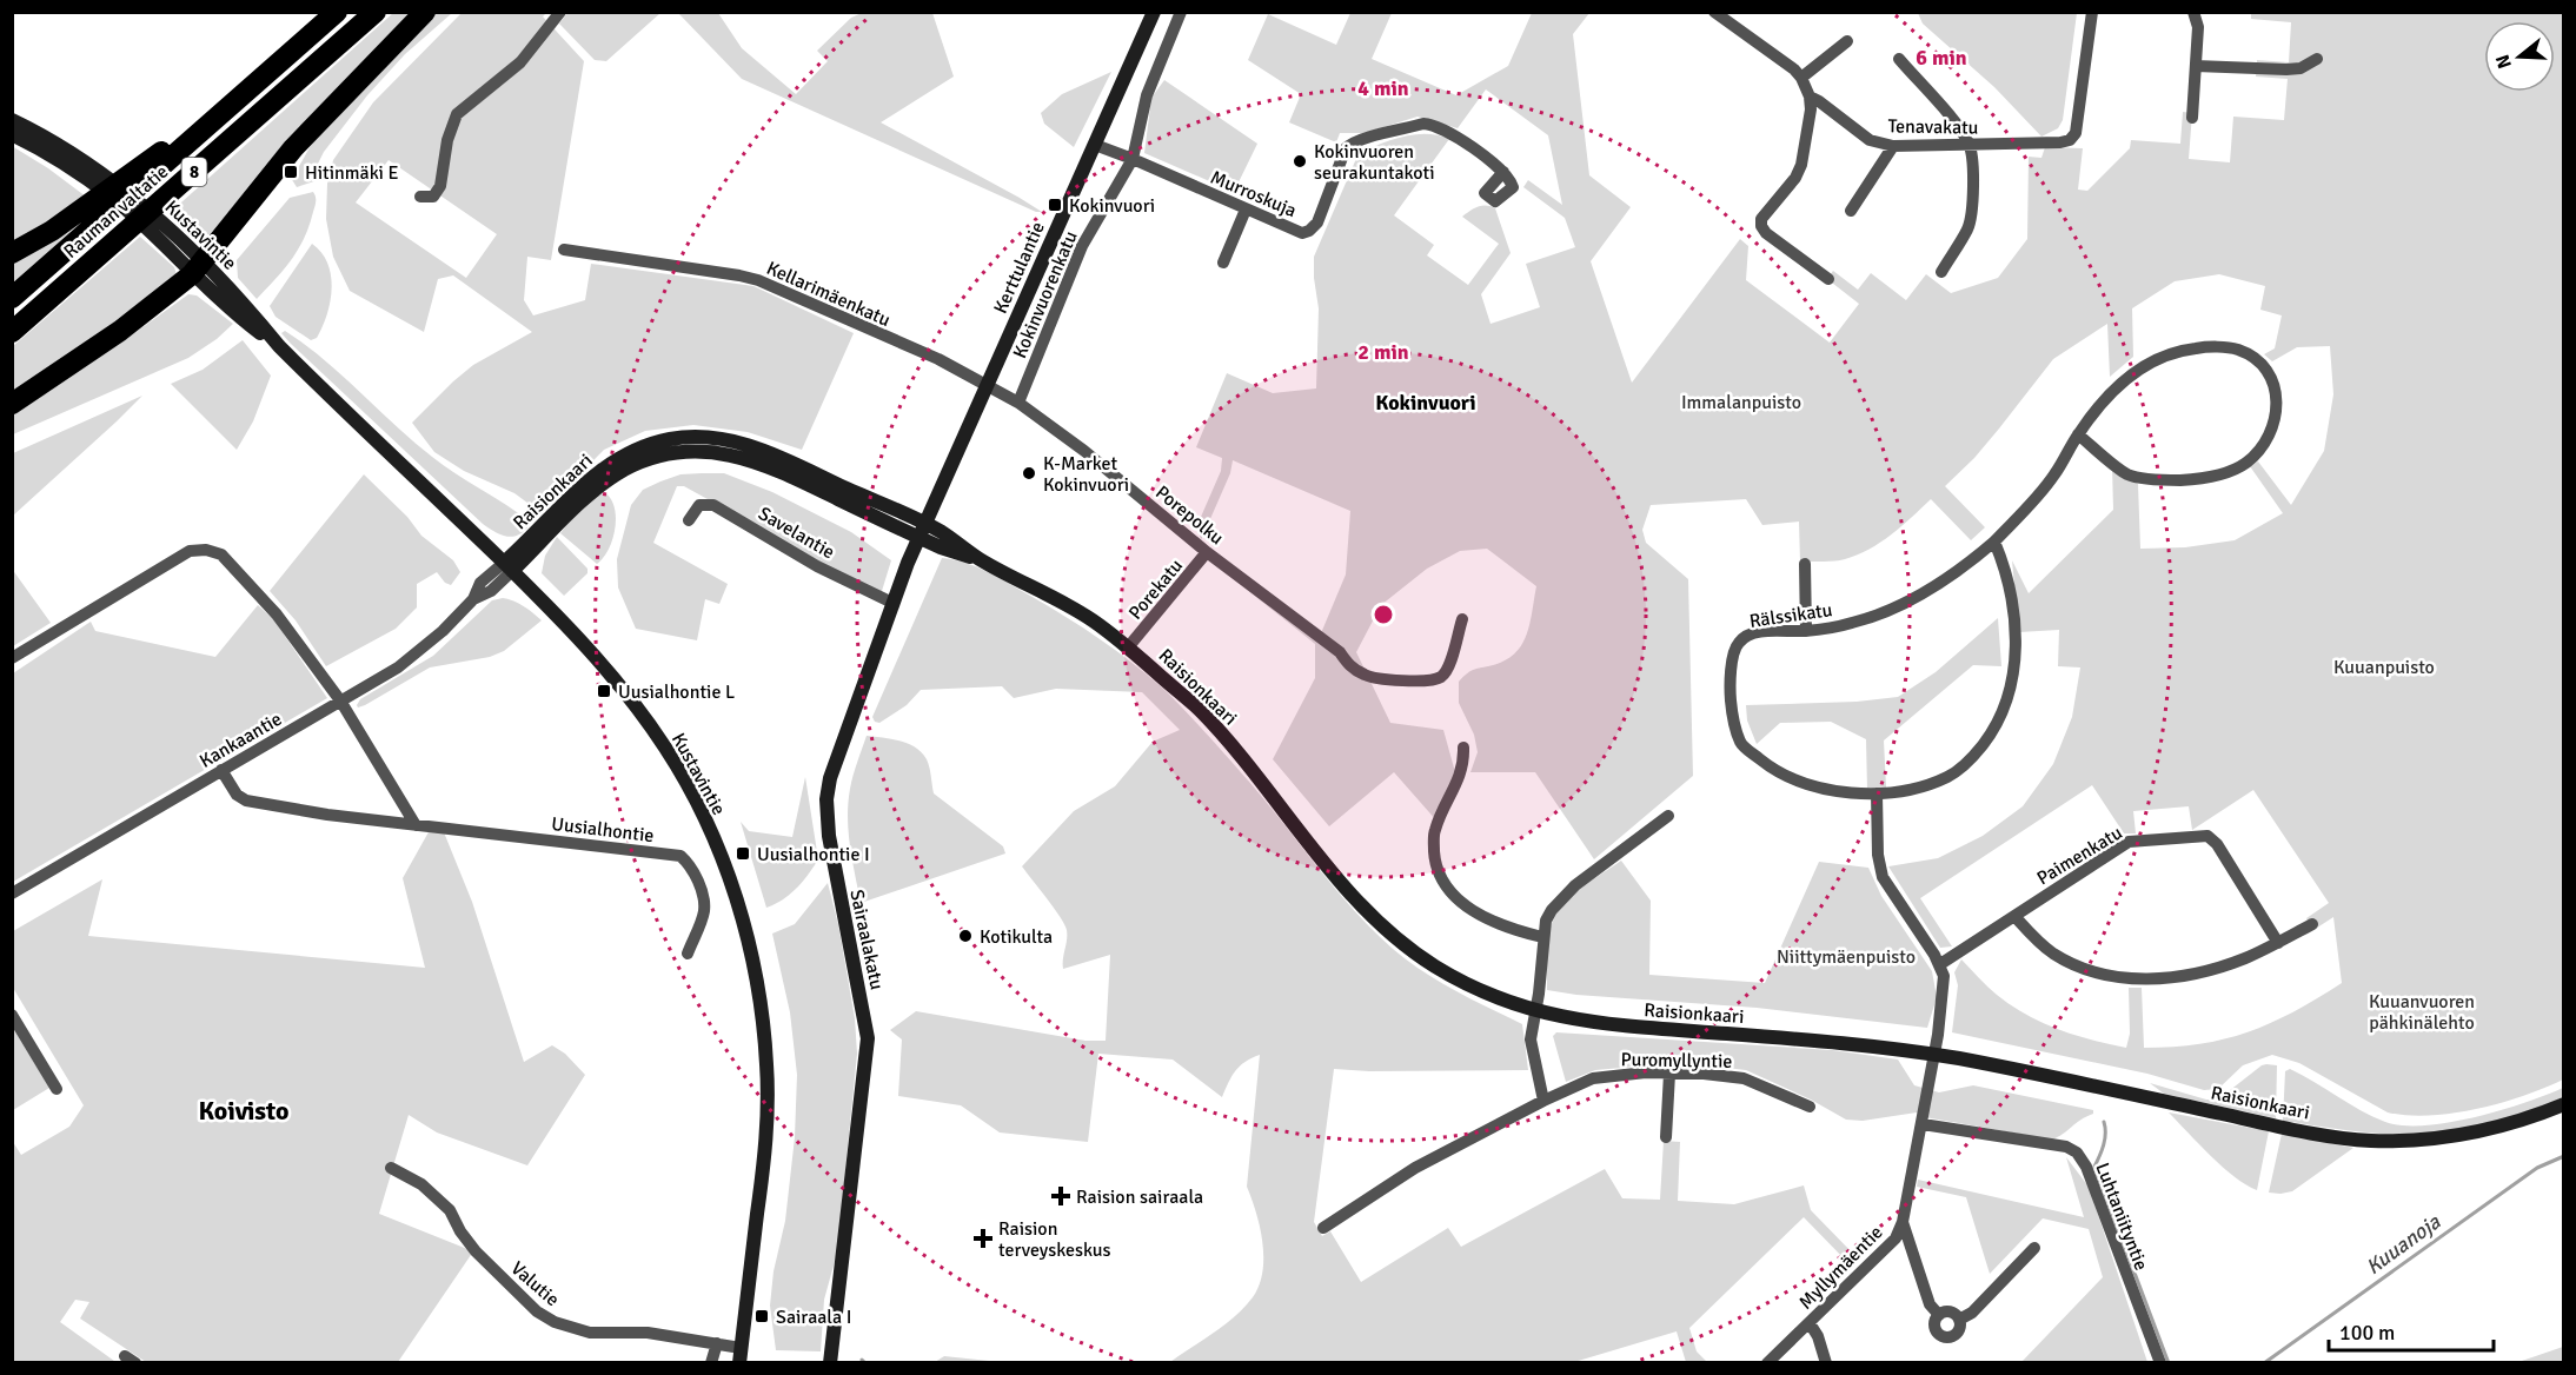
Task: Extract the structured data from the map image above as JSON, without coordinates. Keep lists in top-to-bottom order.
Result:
{
  "streets": {
    "highway": ["8", "Rauman valtatie"],
    "main road": [
      "Kustavintie",
      "Kerttulantie",
      "Raisionkaari",
      "Sairaalakatu"
    ],
    "street": [
      "Tenavakatu",
      "Murroskuja",
      "Kellarimäenkatu",
      "Kokinvuorenkatu",
      "Porepolku",
      "Savelantie",
      "Porekatu",
      "Rälssikatu",
      "Kankaantie",
      "Uusialhontie",
      "Paimenkatu",
      "Puromyllyntie",
      "Luhtaniityntie",
      "Myllymäentie",
      "Valutie"
    ]
  },
  "crossings": [
    ["Murroskuja", "Kerttulantie"],
    ["Murroskuja", "Kokinvuorenkatu"],
    ["Kustavintie", "Raisionkaari"],
    ["Kustavintie", "Kankaantie"],
    ["Kustavintie", "Valutie"],
    ["Kerttulantie", "Kellarimäenkatu"],
    ["Kerttulantie", "Raisionkaari"],
    ["Kerttulantie", "Sairaalakatu"],
    ["Kokinvuorenkatu", "Porepolku"],
    ["Raisionkaari", "Porekatu"],
    ["Raisionkaari", "Kankaantie"],
    ["Raisionkaari", "Sairaalakatu"],
    ["Raisionkaari", "Myllymäentie"],
    ["Porepolku", "Porekatu"],
    ["Savelantie", "Sairaalakatu"],
    ["Kankaantie", "Uusialhontie"],
    ["Paimenkatu", "Myllymäentie"],
    ["Luhtaniityntie", "Myllymäentie"]
  ],
  "districts": ["Kokinvuori", "Koivisto"],
  "water": ["Kuuanoja"],
  "parks": [
    "Immalanpuisto",
    "Kuuanpuisto",
    "Niittymäenpuisto",
    "Kuuanvuoren pähkinälehto"
  ],
  "places": {
    "other": ["Kokinvuoren seurakuntakoti", "K-Market Kokinvuori", "Kotikulta"],
    "transit": [
      "Hitinmäki E",
      "Kokinvuori",
      "Uusialhontie L",
      "Uusialhontie I",
      "Sairaala I"
    ],
    "health": ["Raision sairaala", "Raision terveyskeskus"]
  },
  "scale_bar": "100 m",
  "north": "left",
  "rings": ["6 min", "4 min", "2 min"]
}
